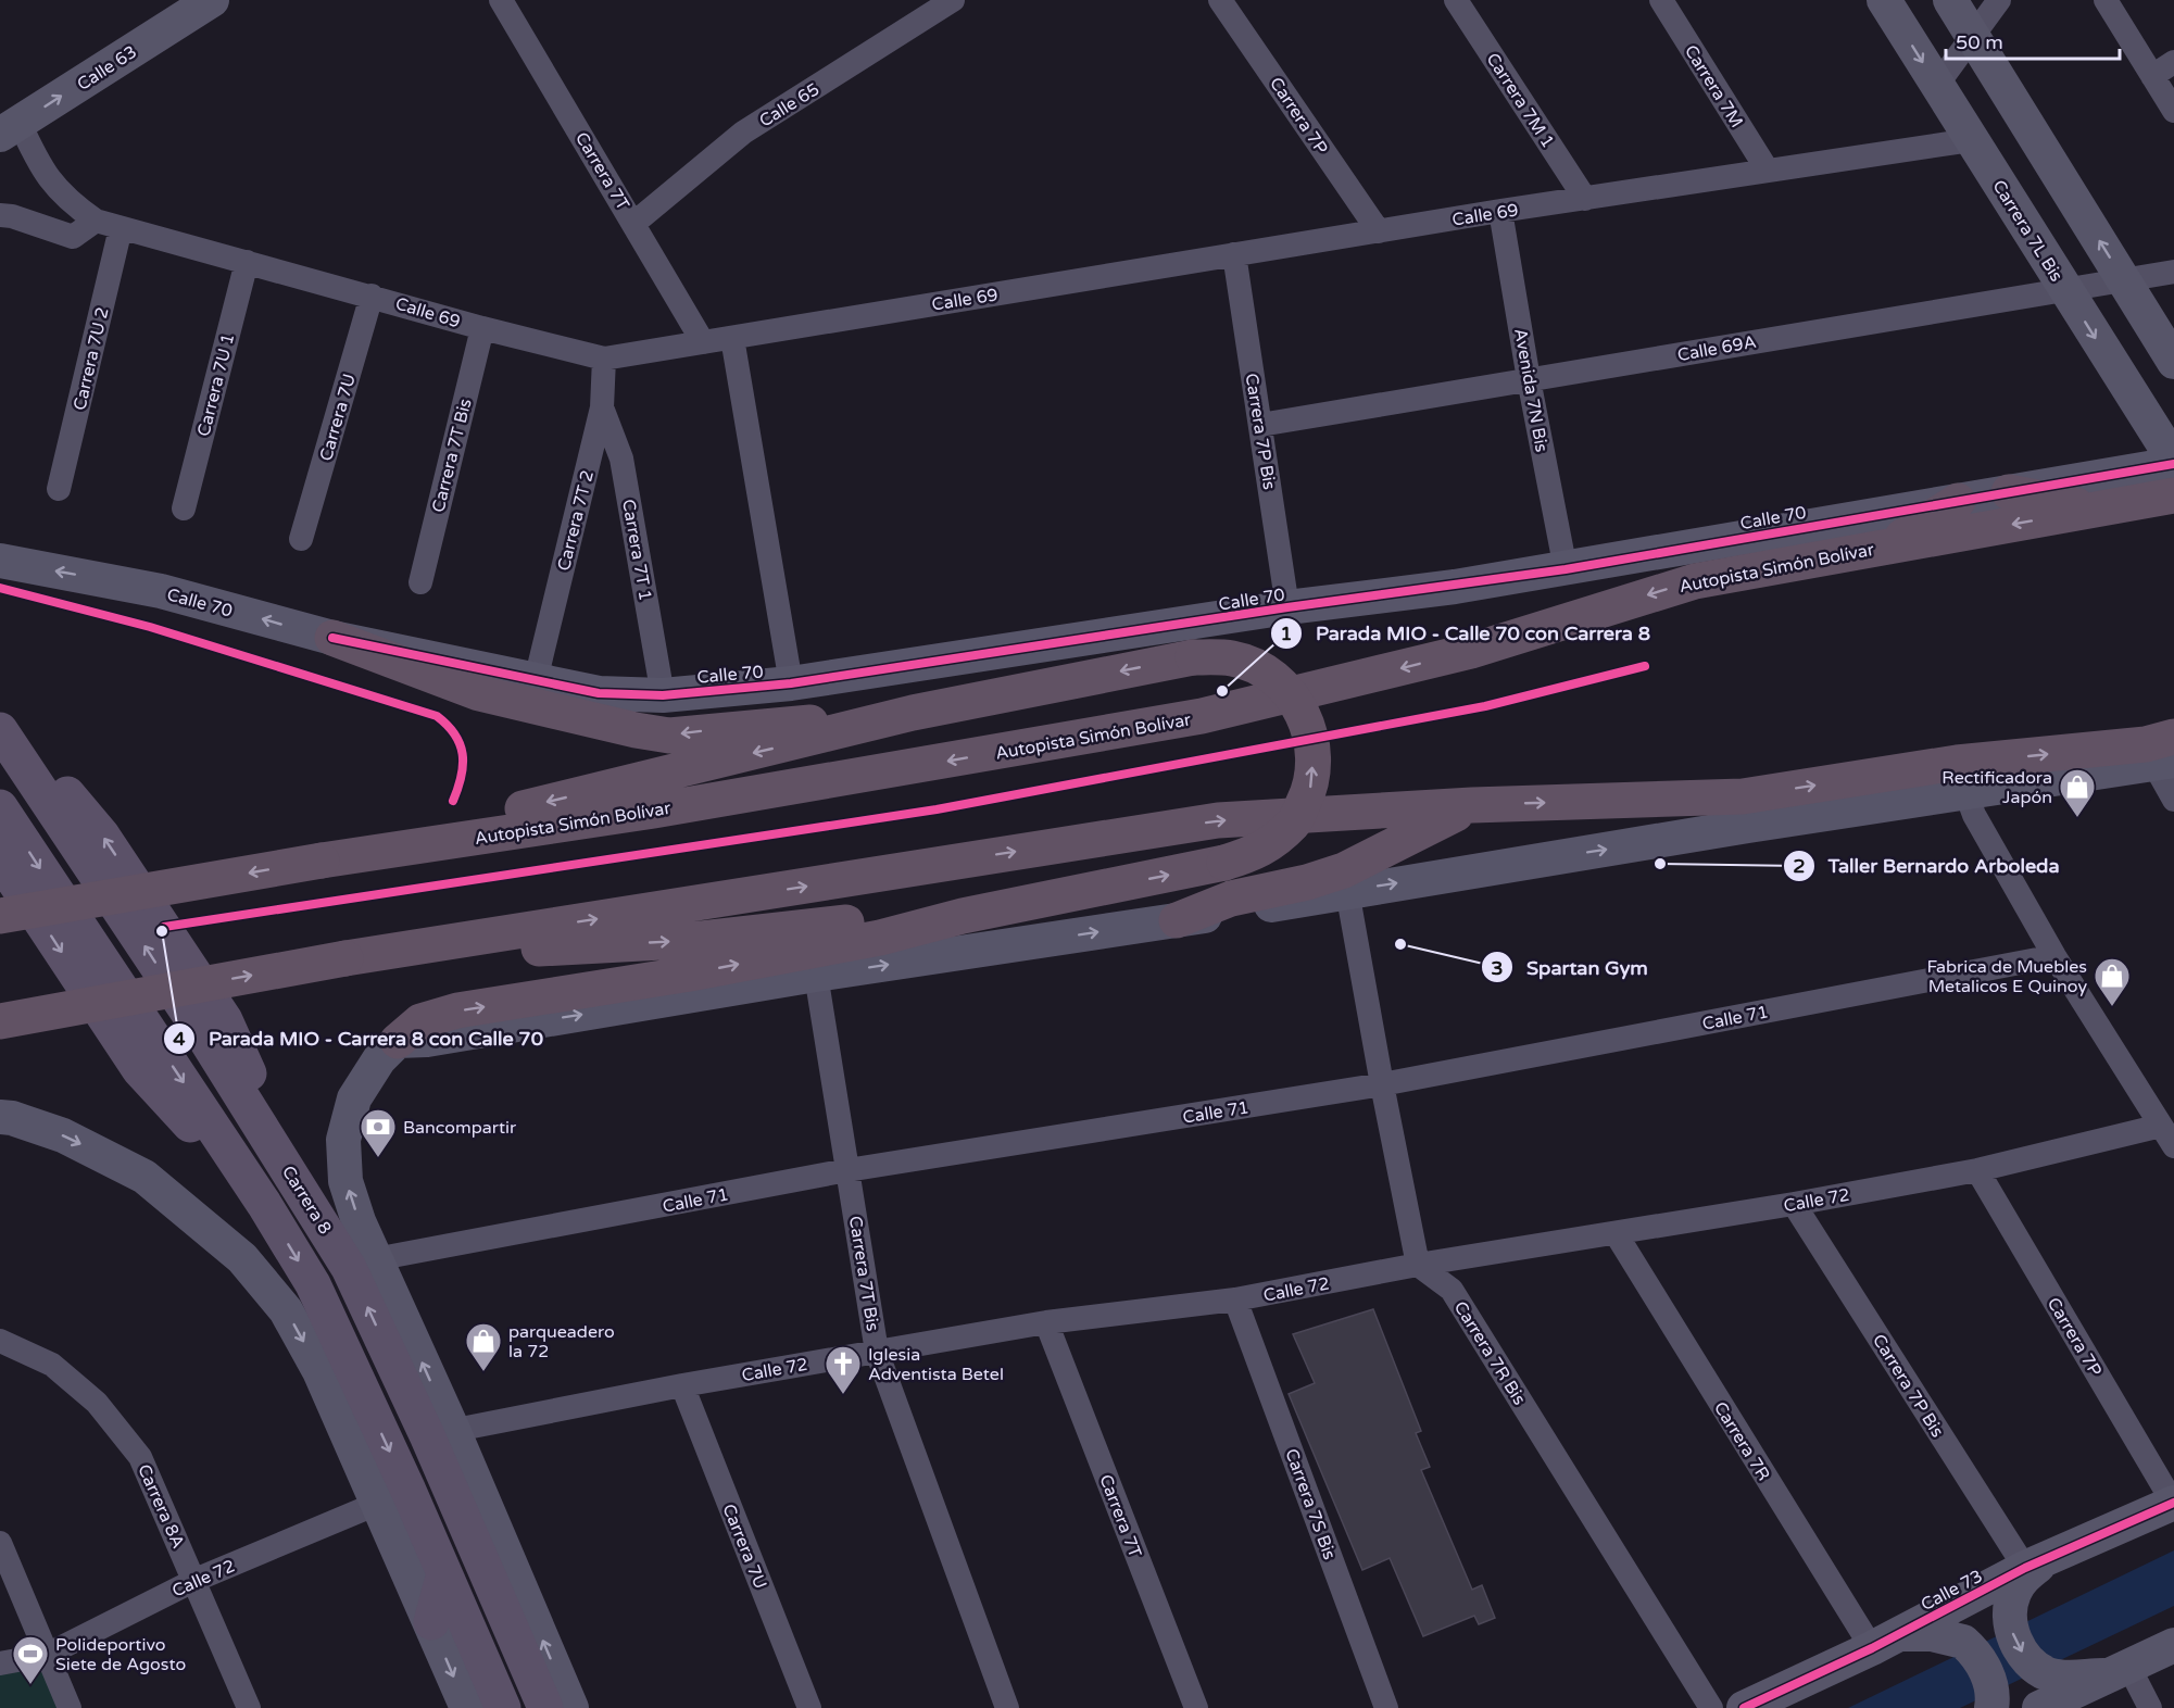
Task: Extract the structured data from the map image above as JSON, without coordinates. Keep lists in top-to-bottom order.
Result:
{
  "streets": {
    "highway": ["Autopista Simón Bolívar"],
    "main road": ["Carrera 8"],
    "street": [
      "Calle 63",
      "Carrera 7M",
      "Carrera 7M 1",
      "Calle 65",
      "Carrera 7P",
      "Carrera 7T",
      "Calle 69",
      "Carrera 7L Bis",
      "Calle 69A",
      "Carrera 7U 2",
      "Carrera 7U 1",
      "Avenida 7N Bis",
      "Carrera 7U",
      "Carrera 7P Bis",
      "Carrera 7T Bis",
      "Calle 70",
      "Carrera 7T 2",
      "Carrera 7T 1",
      "Calle 71",
      "Calle 72",
      "Carrera 7R Bis",
      "Carrera 7R",
      "Carrera 7S Bis",
      "Carrera 8A",
      "Calle 73"
    ]
  },
  "crossings": [
    ["Calle 63", "Calle 69"],
    ["Carrera 7M", "Calle 69"],
    ["Carrera 7M 1", "Calle 69"],
    ["Calle 65", "Carrera 7T"],
    ["Carrera 7P", "Calle 69"],
    ["Carrera 7P", "Calle 72"],
    ["Carrera 7P", "Calle 73"],
    ["Carrera 7T", "Calle 69"],
    ["Carrera 7T", "Calle 72"],
    ["Calle 69", "Carrera 7L Bis"],
    ["Calle 69", "Carrera 7U 2"],
    ["Calle 69", "Carrera 7U 1"],
    ["Calle 69", "Avenida 7N Bis"],
    ["Calle 69", "Carrera 7U"],
    ["Calle 69", "Carrera 7P Bis"],
    ["Calle 69", "Carrera 7T Bis"],
    ["Calle 69", "Carrera 7T 2"],
    ["Carrera 7L Bis", "Calle 69A"],
    ["Carrera 7L Bis", "Calle 70"],
    ["Calle 69A", "Avenida 7N Bis"],
    ["Calle 69A", "Carrera 7P Bis"],
    ["Avenida 7N Bis", "Calle 70"],
    ["Carrera 7U", "Calle 72"],
    ["Carrera 7P Bis", "Calle 70"],
    ["Carrera 7P Bis", "Calle 72"],
    ["Carrera 7P Bis", "Calle 73"],
    ["Carrera 7T Bis", "Calle 71"],
    ["Carrera 7T Bis", "Calle 72"],
    ["Calle 70", "Carrera 7T 2"],
    ["Calle 70", "Carrera 7T 1"],
    ["Carrera 7T 2", "Carrera 7T 1"],
    ["Calle 71", "Carrera 8"],
    ["Carrera 8", "Calle 72"],
    ["Calle 72", "Carrera 7R Bis"],
    ["Calle 72", "Carrera 7R"],
    ["Calle 72", "Carrera 7S Bis"],
    ["Calle 72", "Carrera 8A"],
    ["Carrera 7R", "Calle 73"]
  ],
  "one_way": ["Calle 63"],
  "places": {
    "other": [
      "Parada MIO - Calle 70 con Carrera 8",
      "Taller Bernardo Arboleda",
      "Parada MIO - Carrera 8 con Calle 70",
      "Spartan Gym"
    ],
    "shop": ["Rectificadora Japón", "Fabrica de Muebles Metalicos E Quinoy", "parqueadero la 72"],
    "bank": ["Bancompartir"],
    "church": ["Iglesia Adventista Betel"],
    "sports": ["Polideportivo Siete de Agosto"]
  },
  "scale_bar": "50 m"
}
